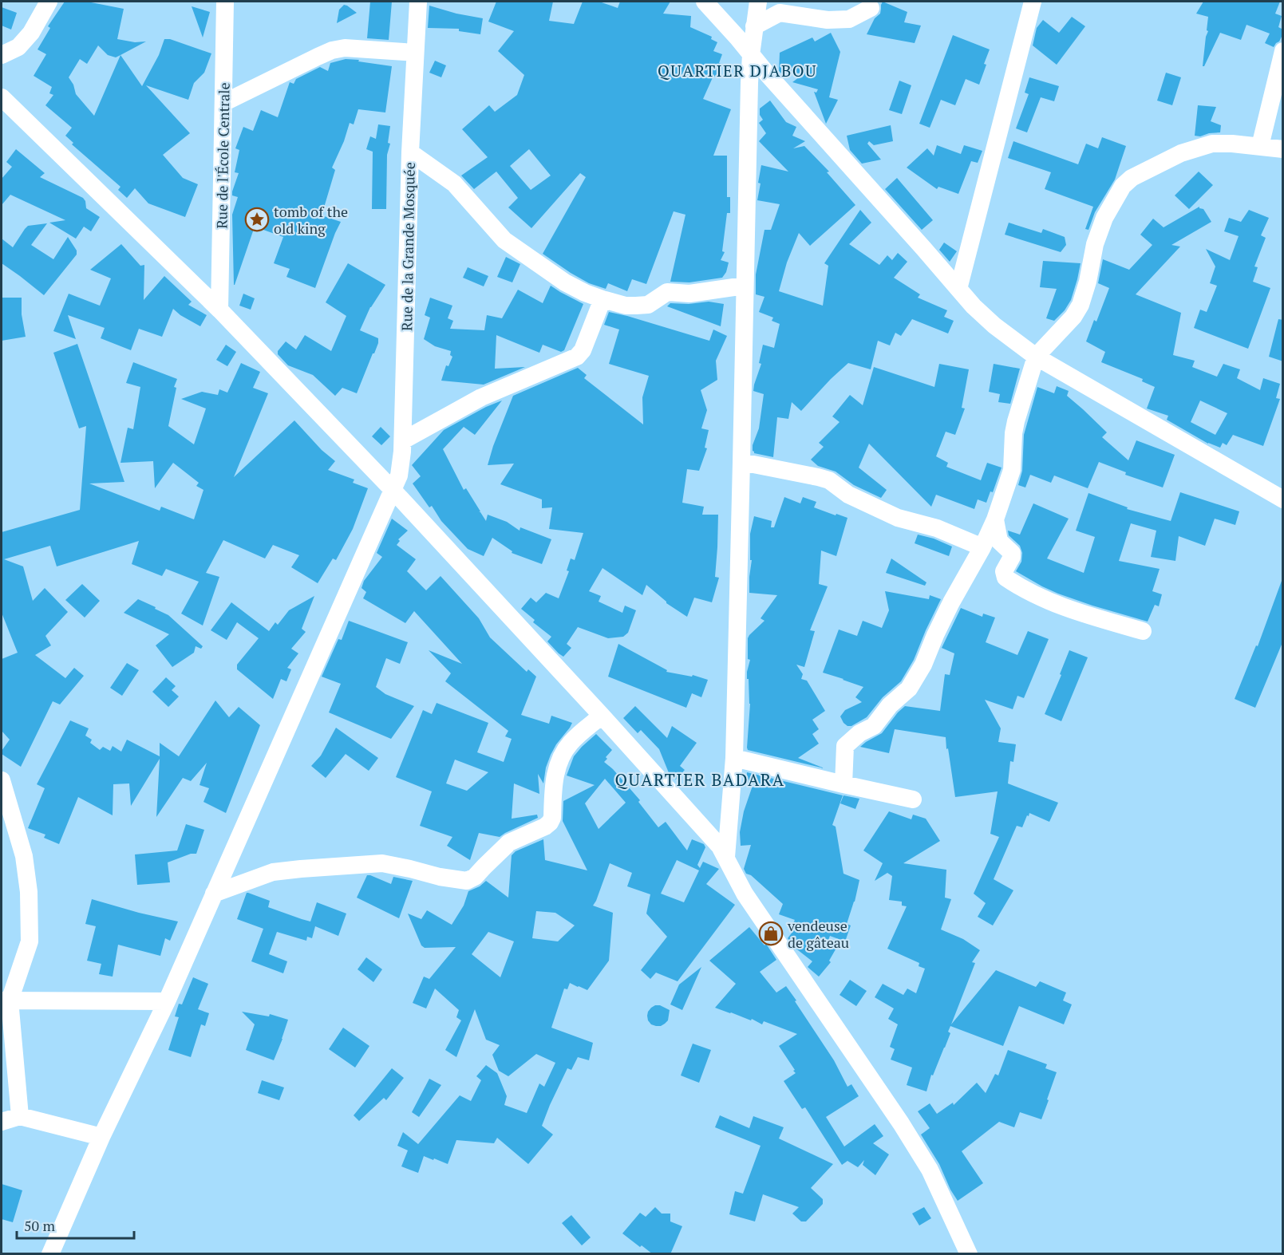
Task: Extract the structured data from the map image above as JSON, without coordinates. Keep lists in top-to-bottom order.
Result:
{
  "streets": {
    "street": ["Rue de l'École Centrale", "Rue de la Grande Mosquée"]
  },
  "districts": ["QUARTIER DJABOU", "QUARTIER BADARA"],
  "places": {
    "place": ["tomb of the old king"],
    "shop": ["vendeuse de gâteau"]
  },
  "scale_bar": "50 m"
}
